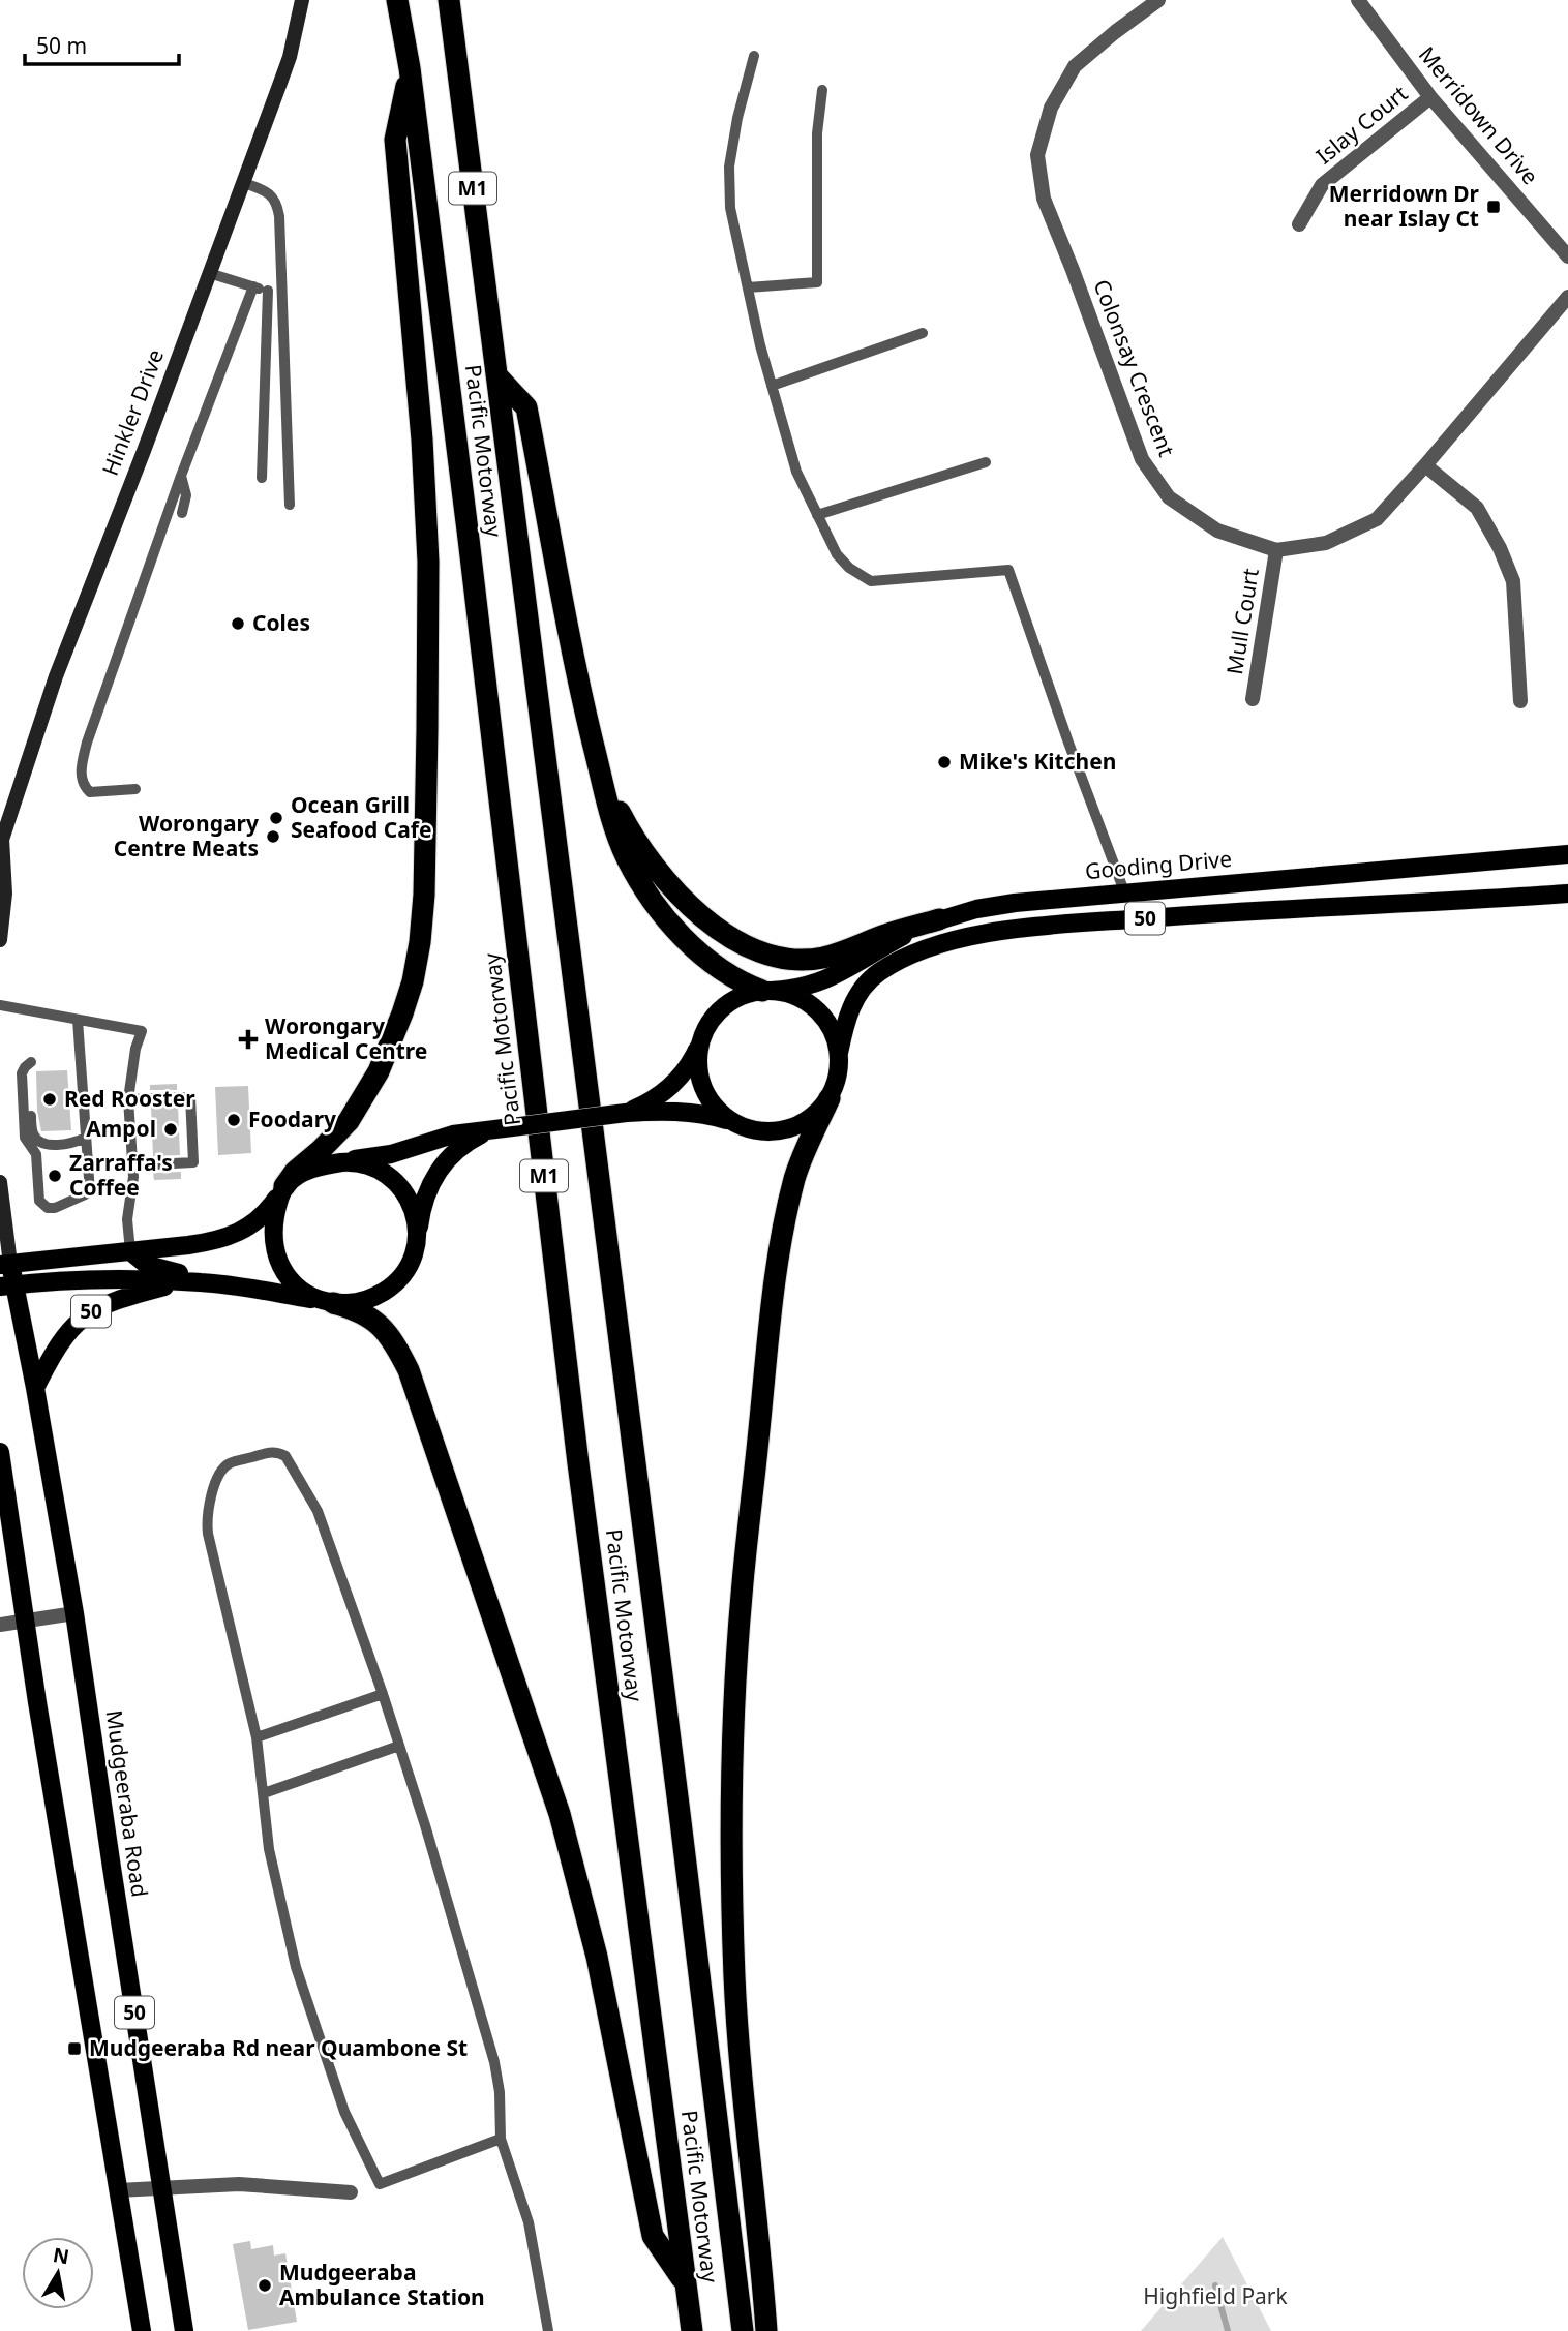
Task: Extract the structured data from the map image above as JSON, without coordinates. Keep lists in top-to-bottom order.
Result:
{
  "streets": {
    "highway": ["M1", "Pacific Motorway"],
    "main road": [
      "Hinkler Drive",
      "Gooding Drive",
      "50",
      "Mudgeeraba Road"
    ],
    "street": [
      "Merridown Drive",
      "Islay Court",
      "Colonsay Crescent",
      "Mull Court"
    ]
  },
  "crossings": [
    ["Merridown Drive", "Islay Court"],
    ["Colonsay Crescent", "Mull Court"],
    ["Gooding Drive", "50"],
    ["50", "Mudgeeraba Road"]
  ],
  "parks": ["Highfield Park"],
  "places": {
    "transit": ["Merridown Dr near Islay Ct", "Mudgeeraba Rd near Quambone St"],
    "other": [
      "Coles",
      "Mike's Kitchen",
      "Ocean Grill Seafood Cafe",
      "Worongary Centre Meats",
      "Red Rooster",
      "Foodary",
      "Ampol",
      "Zarraffa's Coffee",
      "Mudgeeraba Ambulance Station"
    ],
    "health": ["Worongary Medical Centre"]
  },
  "scale_bar": "50 m",
  "north": "top"
}
